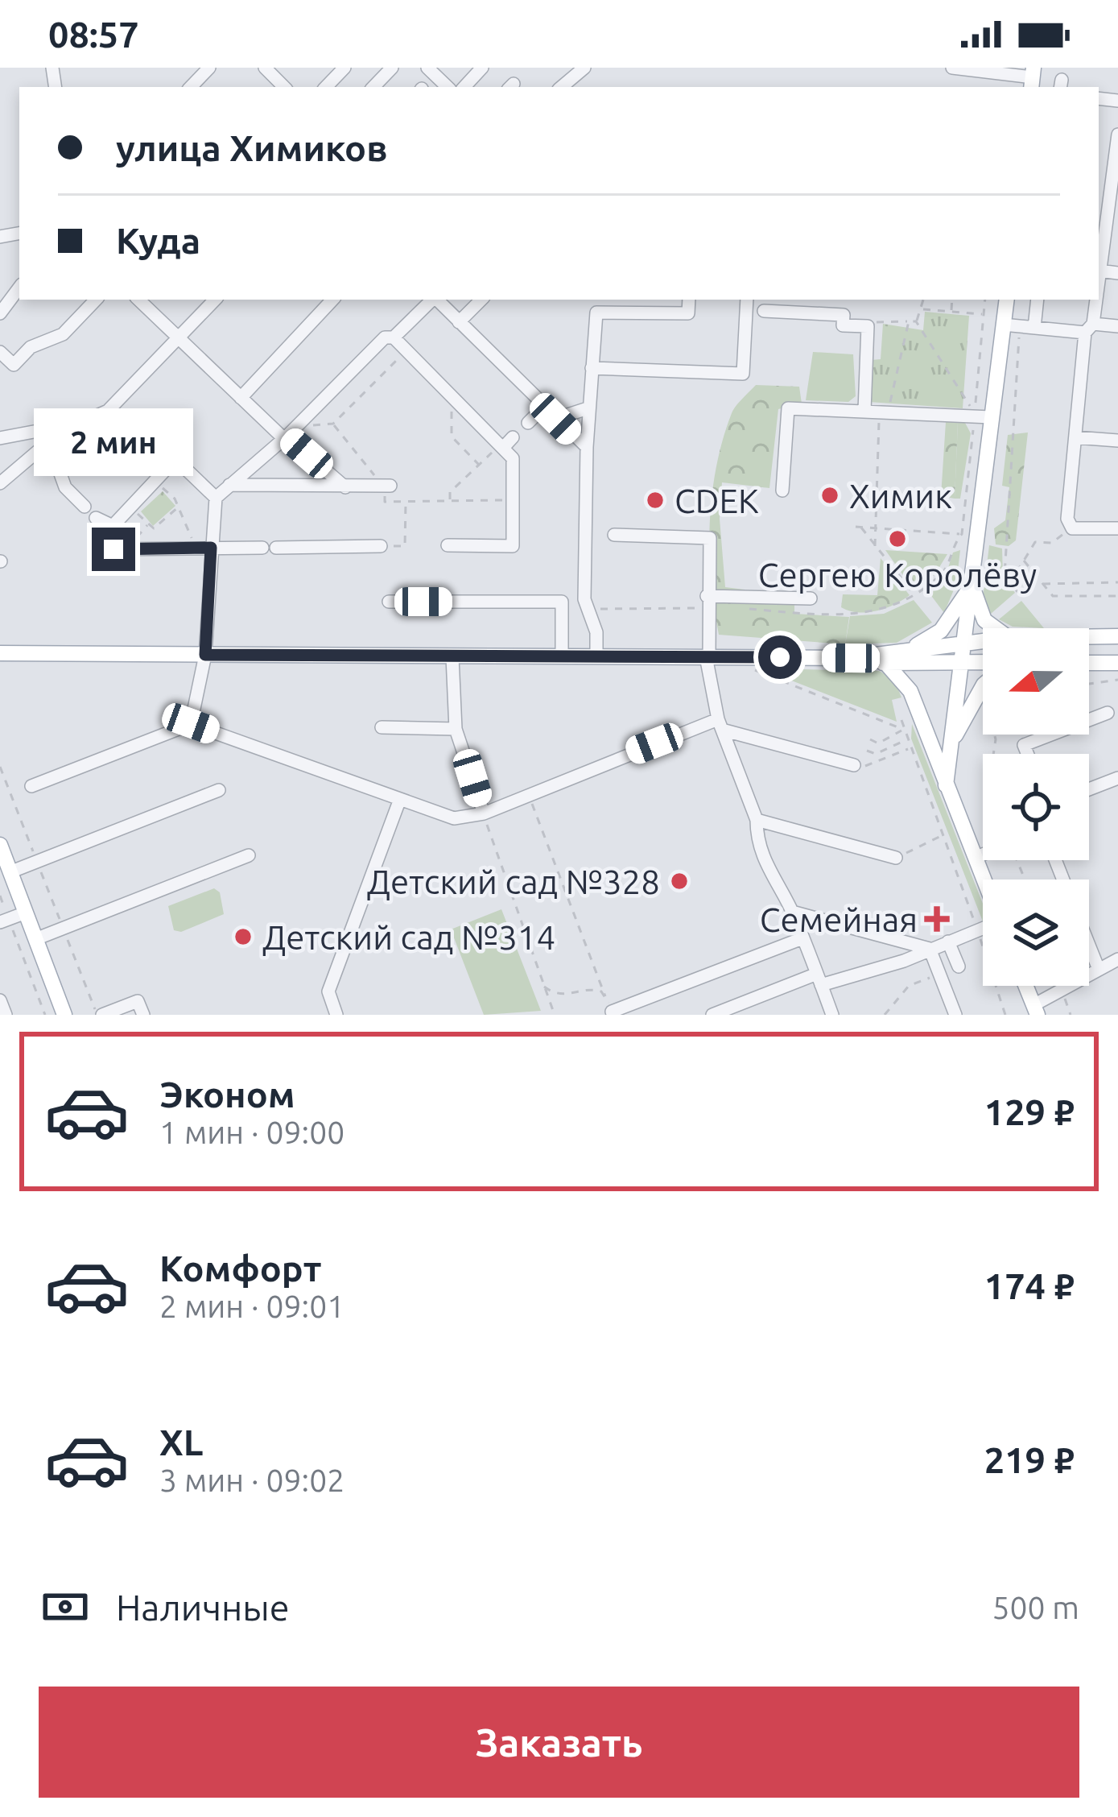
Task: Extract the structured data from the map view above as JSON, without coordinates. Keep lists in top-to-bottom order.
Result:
{
  "places": {
    "other": [
      "Химик",
      "CDEK",
      "Сергею Королёву",
      "Детский сад №328",
      "Детский сад №314"
    ],
    "health": ["Семейная"]
  },
  "north": "left",
  "page": {
    "status": "08:57",
    "banner": ["улица Химиков", "Куда"],
    "bubble": "2 мин",
    "list": [
      {
        "name": "Эконом",
        "note": "1 мин · 09:00",
        "value": "129 ₽"
      },
      {
        "name": "Комфорт",
        "note": "2 мин · 09:01",
        "value": "174 ₽"
      },
      {
        "name": "XL",
        "note": "3 мин · 09:02",
        "value": "219 ₽"
      }
    ],
    "pay": ["Наличные", "500 m"],
    "buttons": "Заказать"
  }
}
